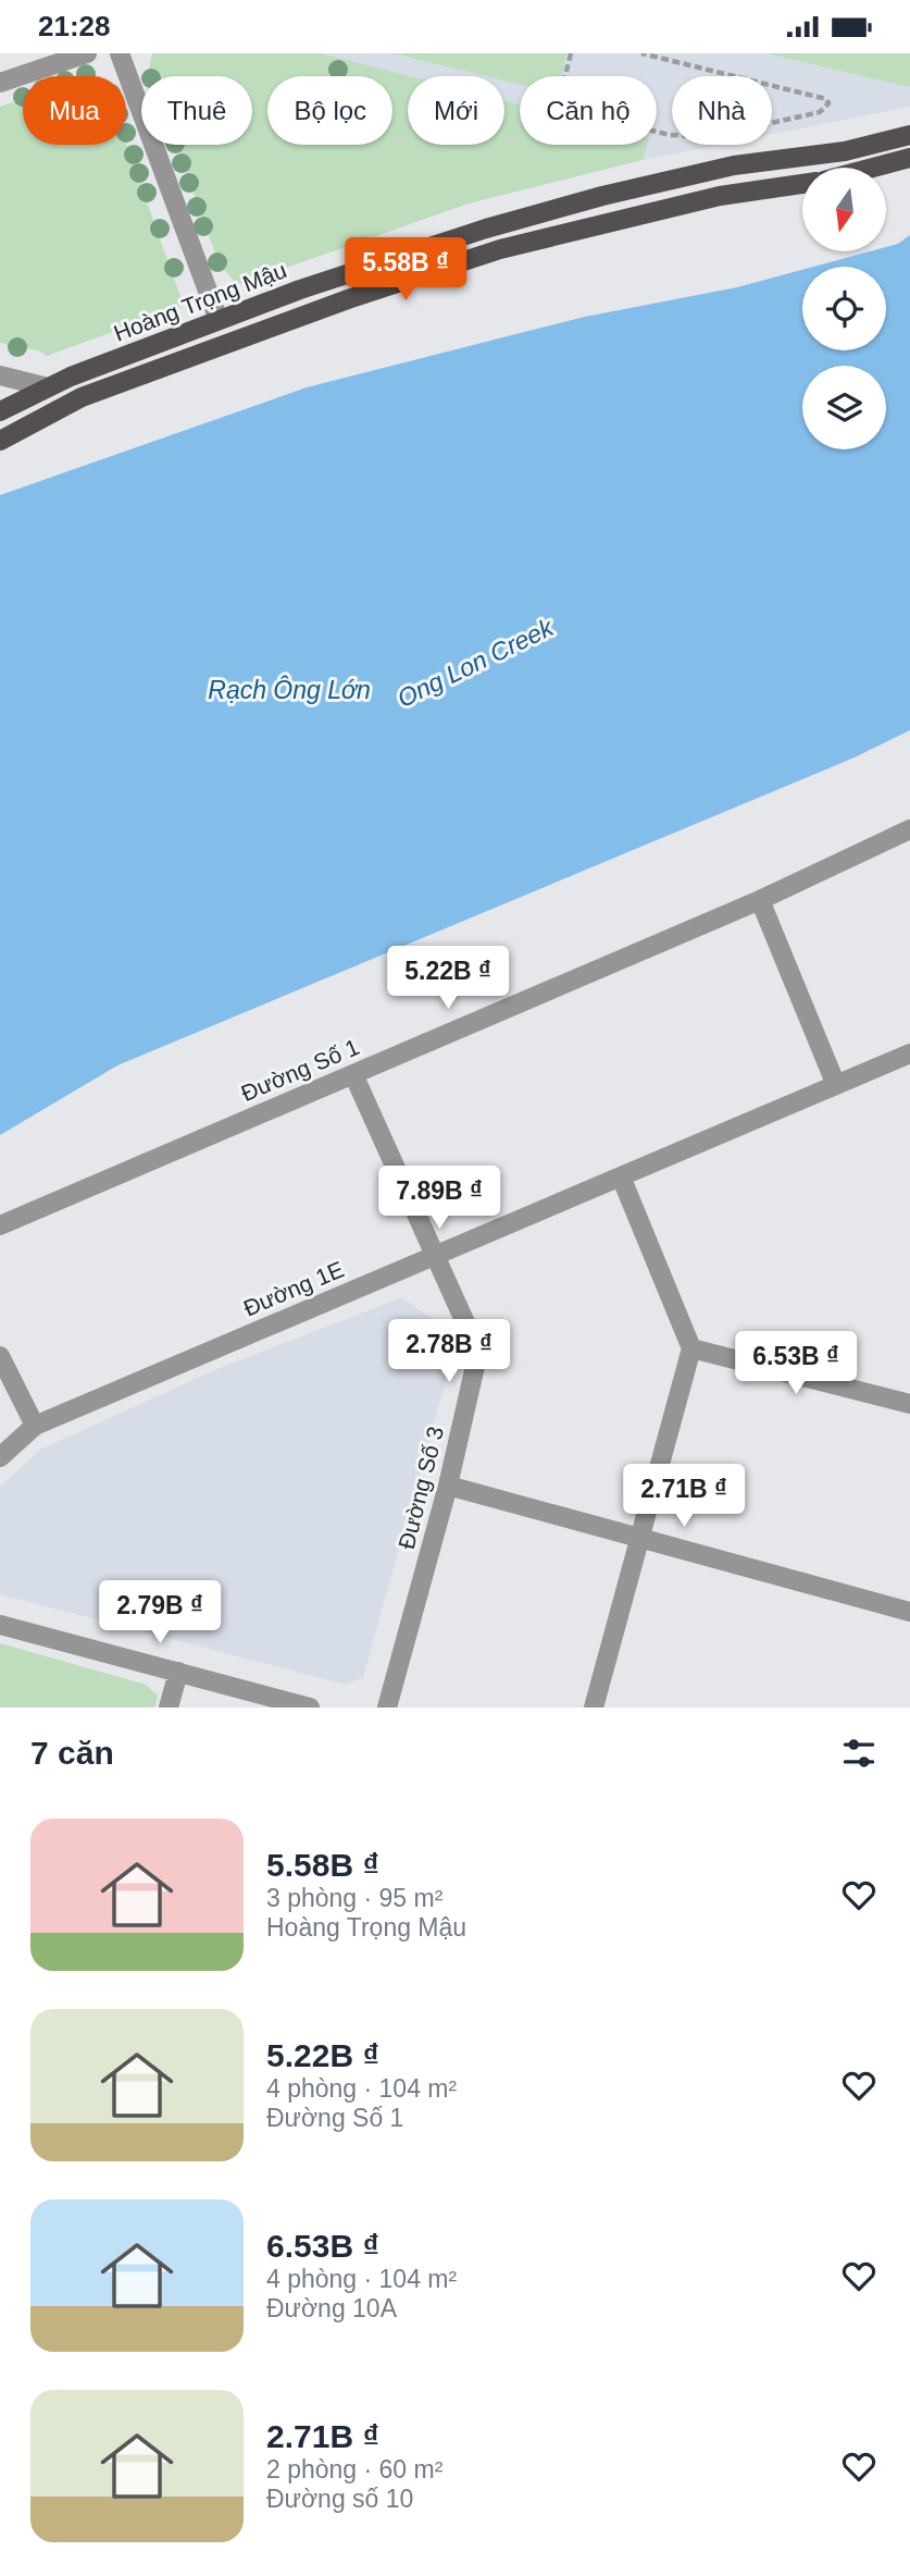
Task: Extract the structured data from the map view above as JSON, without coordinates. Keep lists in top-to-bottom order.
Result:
{
  "streets": {
    "main road": ["Hoàng Trọng Mậu"],
    "street": ["Đường Số 1", "Đường 1E", "Đường Số 3"]
  },
  "crossings": [
    ["Đường Số 1", "Đường Số 3"],
    ["Đường 1E", "Đường Số 3"]
  ],
  "water": ["Ong Lon Creek", "Rạch Ông Lớn"],
  "north": "bottom",
  "page": {
    "status": "21:28",
    "chip": [
      "Mua",
      "Thuê",
      "Bộ lọc",
      "Mới",
      "Căn hộ",
      "Nhà"
    ],
    "price": [
      "5.58B ₫",
      "5.22B ₫",
      "7.89B ₫",
      "2.78B ₫",
      "6.53B ₫",
      "2.71B ₫",
      "2.79B ₫"
    ],
    "heading": "7 căn",
    "list": [
      {
        "name": "5.58B ₫",
        "note": "3 phòng · 95 m² · Hoàng Trọng Mậu"
      },
      {
        "name": "5.22B ₫",
        "note": "4 phòng · 104 m² · Đường Số 1"
      },
      {
        "name": "6.53B ₫",
        "note": "4 phòng · 104 m² · Đường 10A"
      },
      {
        "name": "2.71B ₫",
        "note": "2 phòng · 60 m² · Đường số 10"
      }
    ]
  }
}
